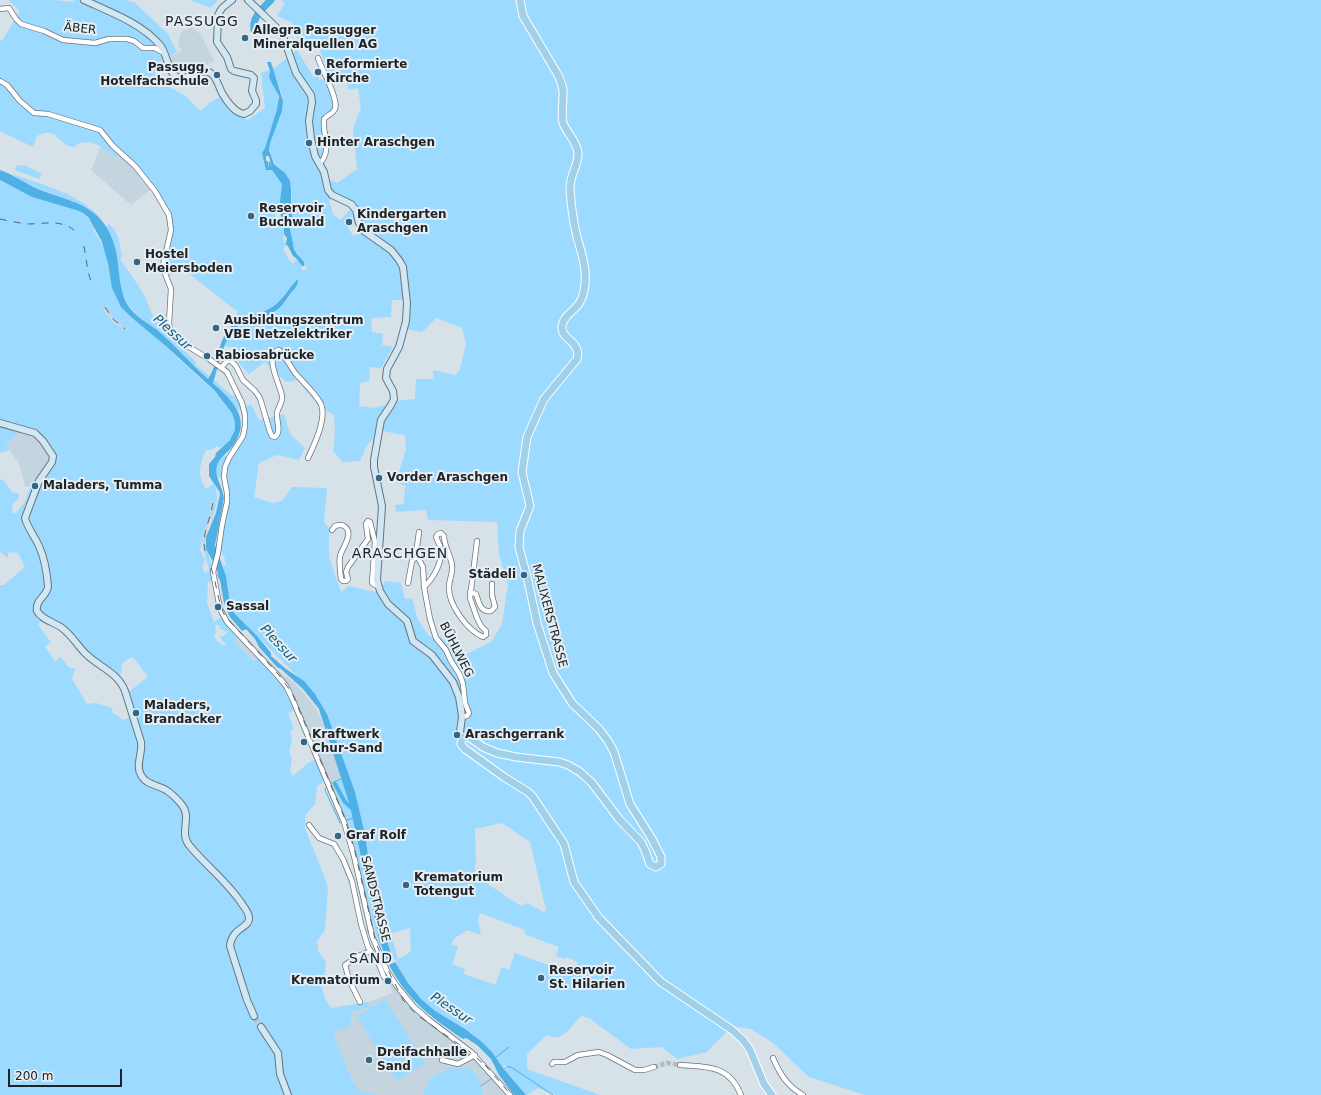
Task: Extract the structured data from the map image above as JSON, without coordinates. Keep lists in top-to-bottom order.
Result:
{
  "streets": {
    "main road": ["MALIXERSTRASSE"],
    "street": ["ÄBER", "BÜHLWEG", "SANDSTRASSE"]
  },
  "districts": ["PASSUGG", "ARASCHGEN", "SAND"],
  "water": ["Plessur"],
  "places": [
    "Allegra Passugger Mineralquellen AG",
    "Reformierte Kirche",
    "Passugg, Hotelfachschule",
    "Hinter Araschgen",
    "Reservoir Buchwald",
    "Kindergarten Araschgen",
    "Hostel Meiersboden",
    "Ausbildungszentrum VBE Netzelektriker",
    "Rabiosabrücke",
    "Vorder Araschgen",
    "Maladers, Tumma",
    "Städeli",
    "Sassal",
    "Maladers, Brandacker",
    "Araschgerrank",
    "Kraftwerk Chur-Sand",
    "Graf Rolf",
    "Krematorium Totengut",
    "Reservoir St. Hilarien",
    "Krematorium",
    "Dreifachhalle Sand"
  ],
  "scale_bar": "200 m"
}
